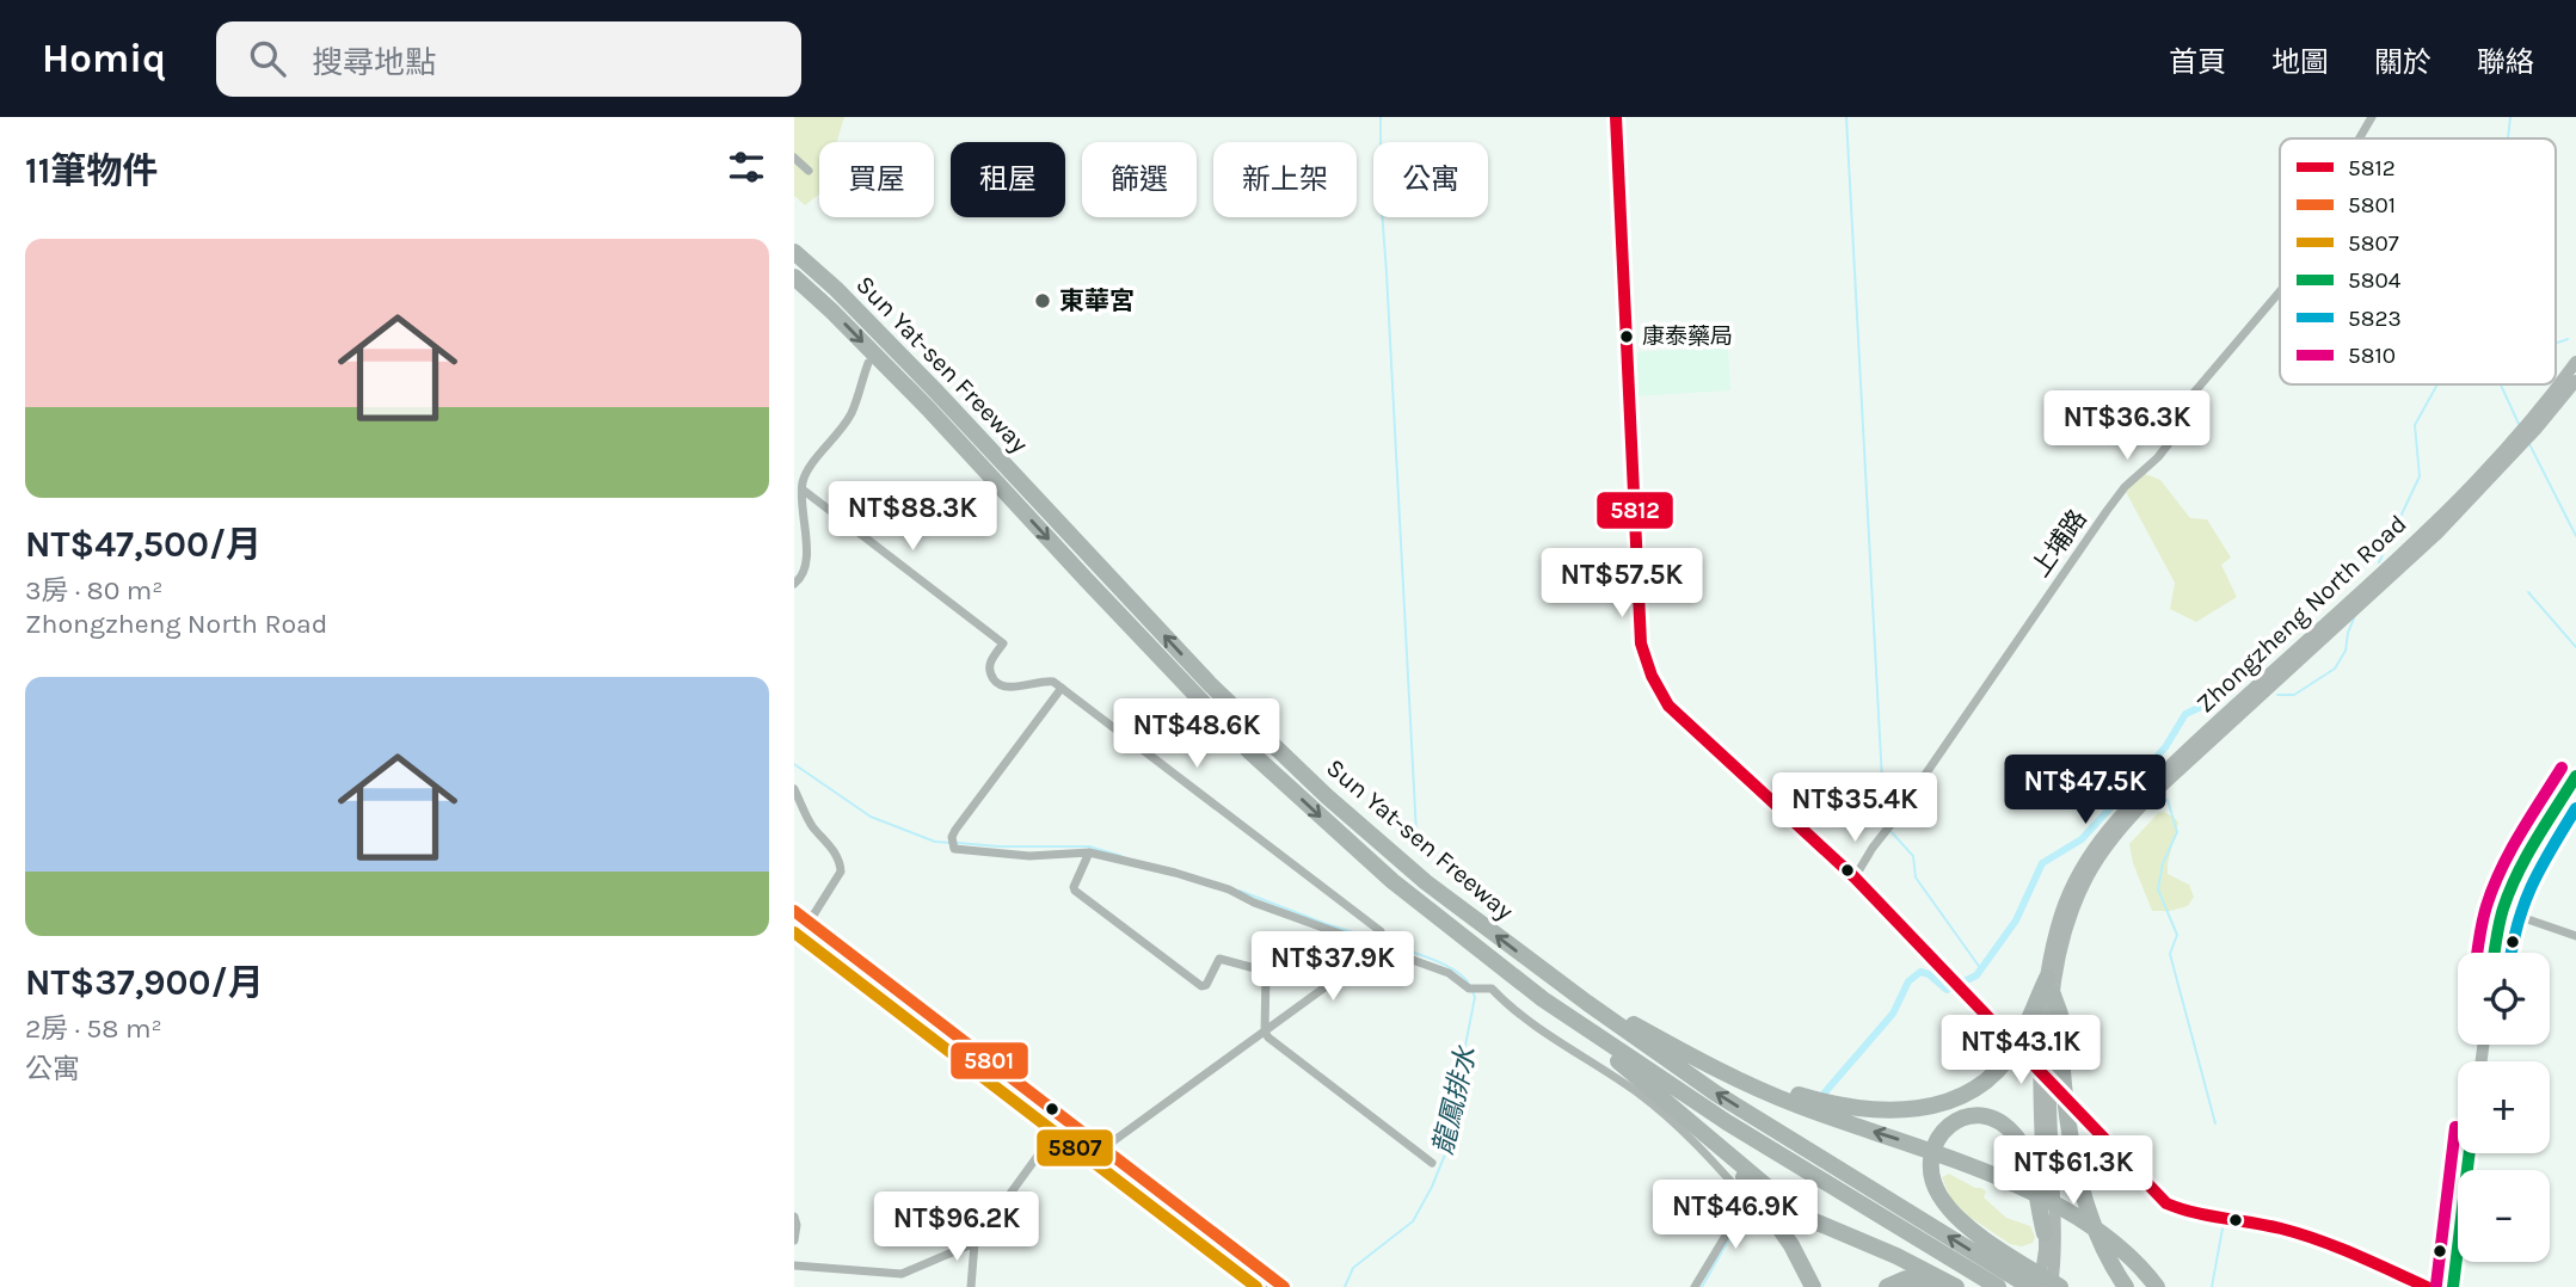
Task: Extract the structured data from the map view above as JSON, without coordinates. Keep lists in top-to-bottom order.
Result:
{
  "streets": {
    "highway": ["Sun Yat-sen Freeway"],
    "main road": ["Zhongzheng North Road"],
    "street": ["上埔路"]
  },
  "water": ["龍鳳排水"],
  "places": ["東華宮", "康泰藥局"],
  "lines": [
    "transit line 5812",
    "transit line 5810",
    "transit line 5804",
    "transit line 5823",
    "transit line 5801",
    "transit line 5807"
  ],
  "legend": [
    "5812",
    "5801",
    "5807",
    "5804",
    "5823",
    "5810"
  ],
  "page": {
    "header": "Homiq",
    "search": "搜尋地點",
    "nav": [
      "首頁",
      "地圖",
      "關於",
      "聯絡"
    ],
    "heading": "11筆物件",
    "chip": [
      "買屋",
      "租屋",
      "篩選",
      "新上架",
      "公寓"
    ],
    "list": [
      {
        "name": "NT$47,500/月",
        "note": "3房 · 80 m² · Zhongzheng North Road"
      },
      {
        "name": "NT$37,900/月",
        "note": "2房 · 58 m² · 公寓"
      }
    ],
    "price": [
      "NT$36.3K",
      "NT$88.3K",
      "NT$57.5K",
      "NT$48.6K",
      "NT$47.5K",
      "NT$35.4K",
      "NT$37.9K",
      "NT$43.1K",
      "NT$61.3K",
      "NT$46.9K",
      "NT$96.2K"
    ],
    "map_buttons": ["+", "−"]
  }
}
